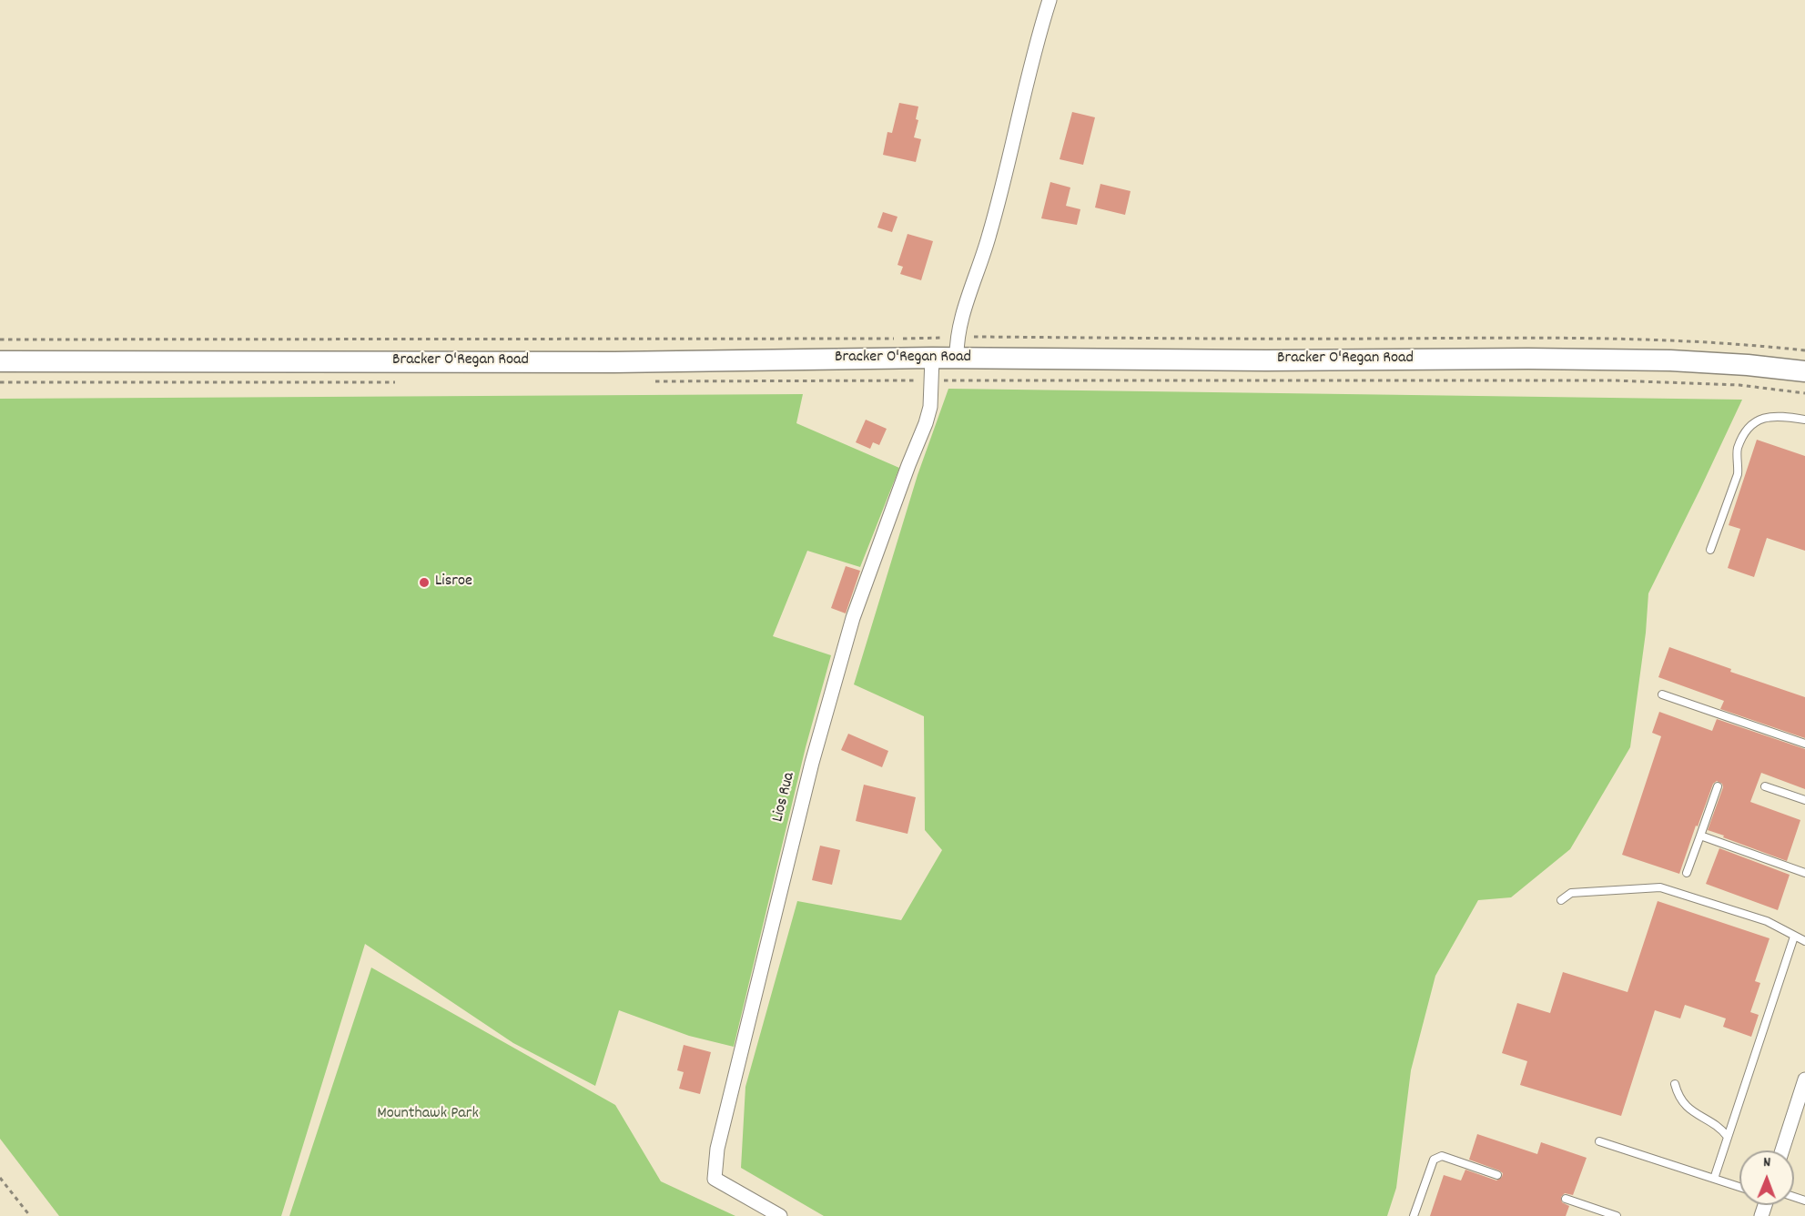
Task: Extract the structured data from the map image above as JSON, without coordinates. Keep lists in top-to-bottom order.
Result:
{
  "streets": {
    "main road": ["Bracker O'Regan Road"],
    "street": ["Lios Rua"]
  },
  "crossings": [
    ["Bracker O'Regan Road", "Lios Rua"]
  ],
  "parks": ["Mounthawk Park"],
  "places": ["Lisroe"],
  "north": "top"
}
